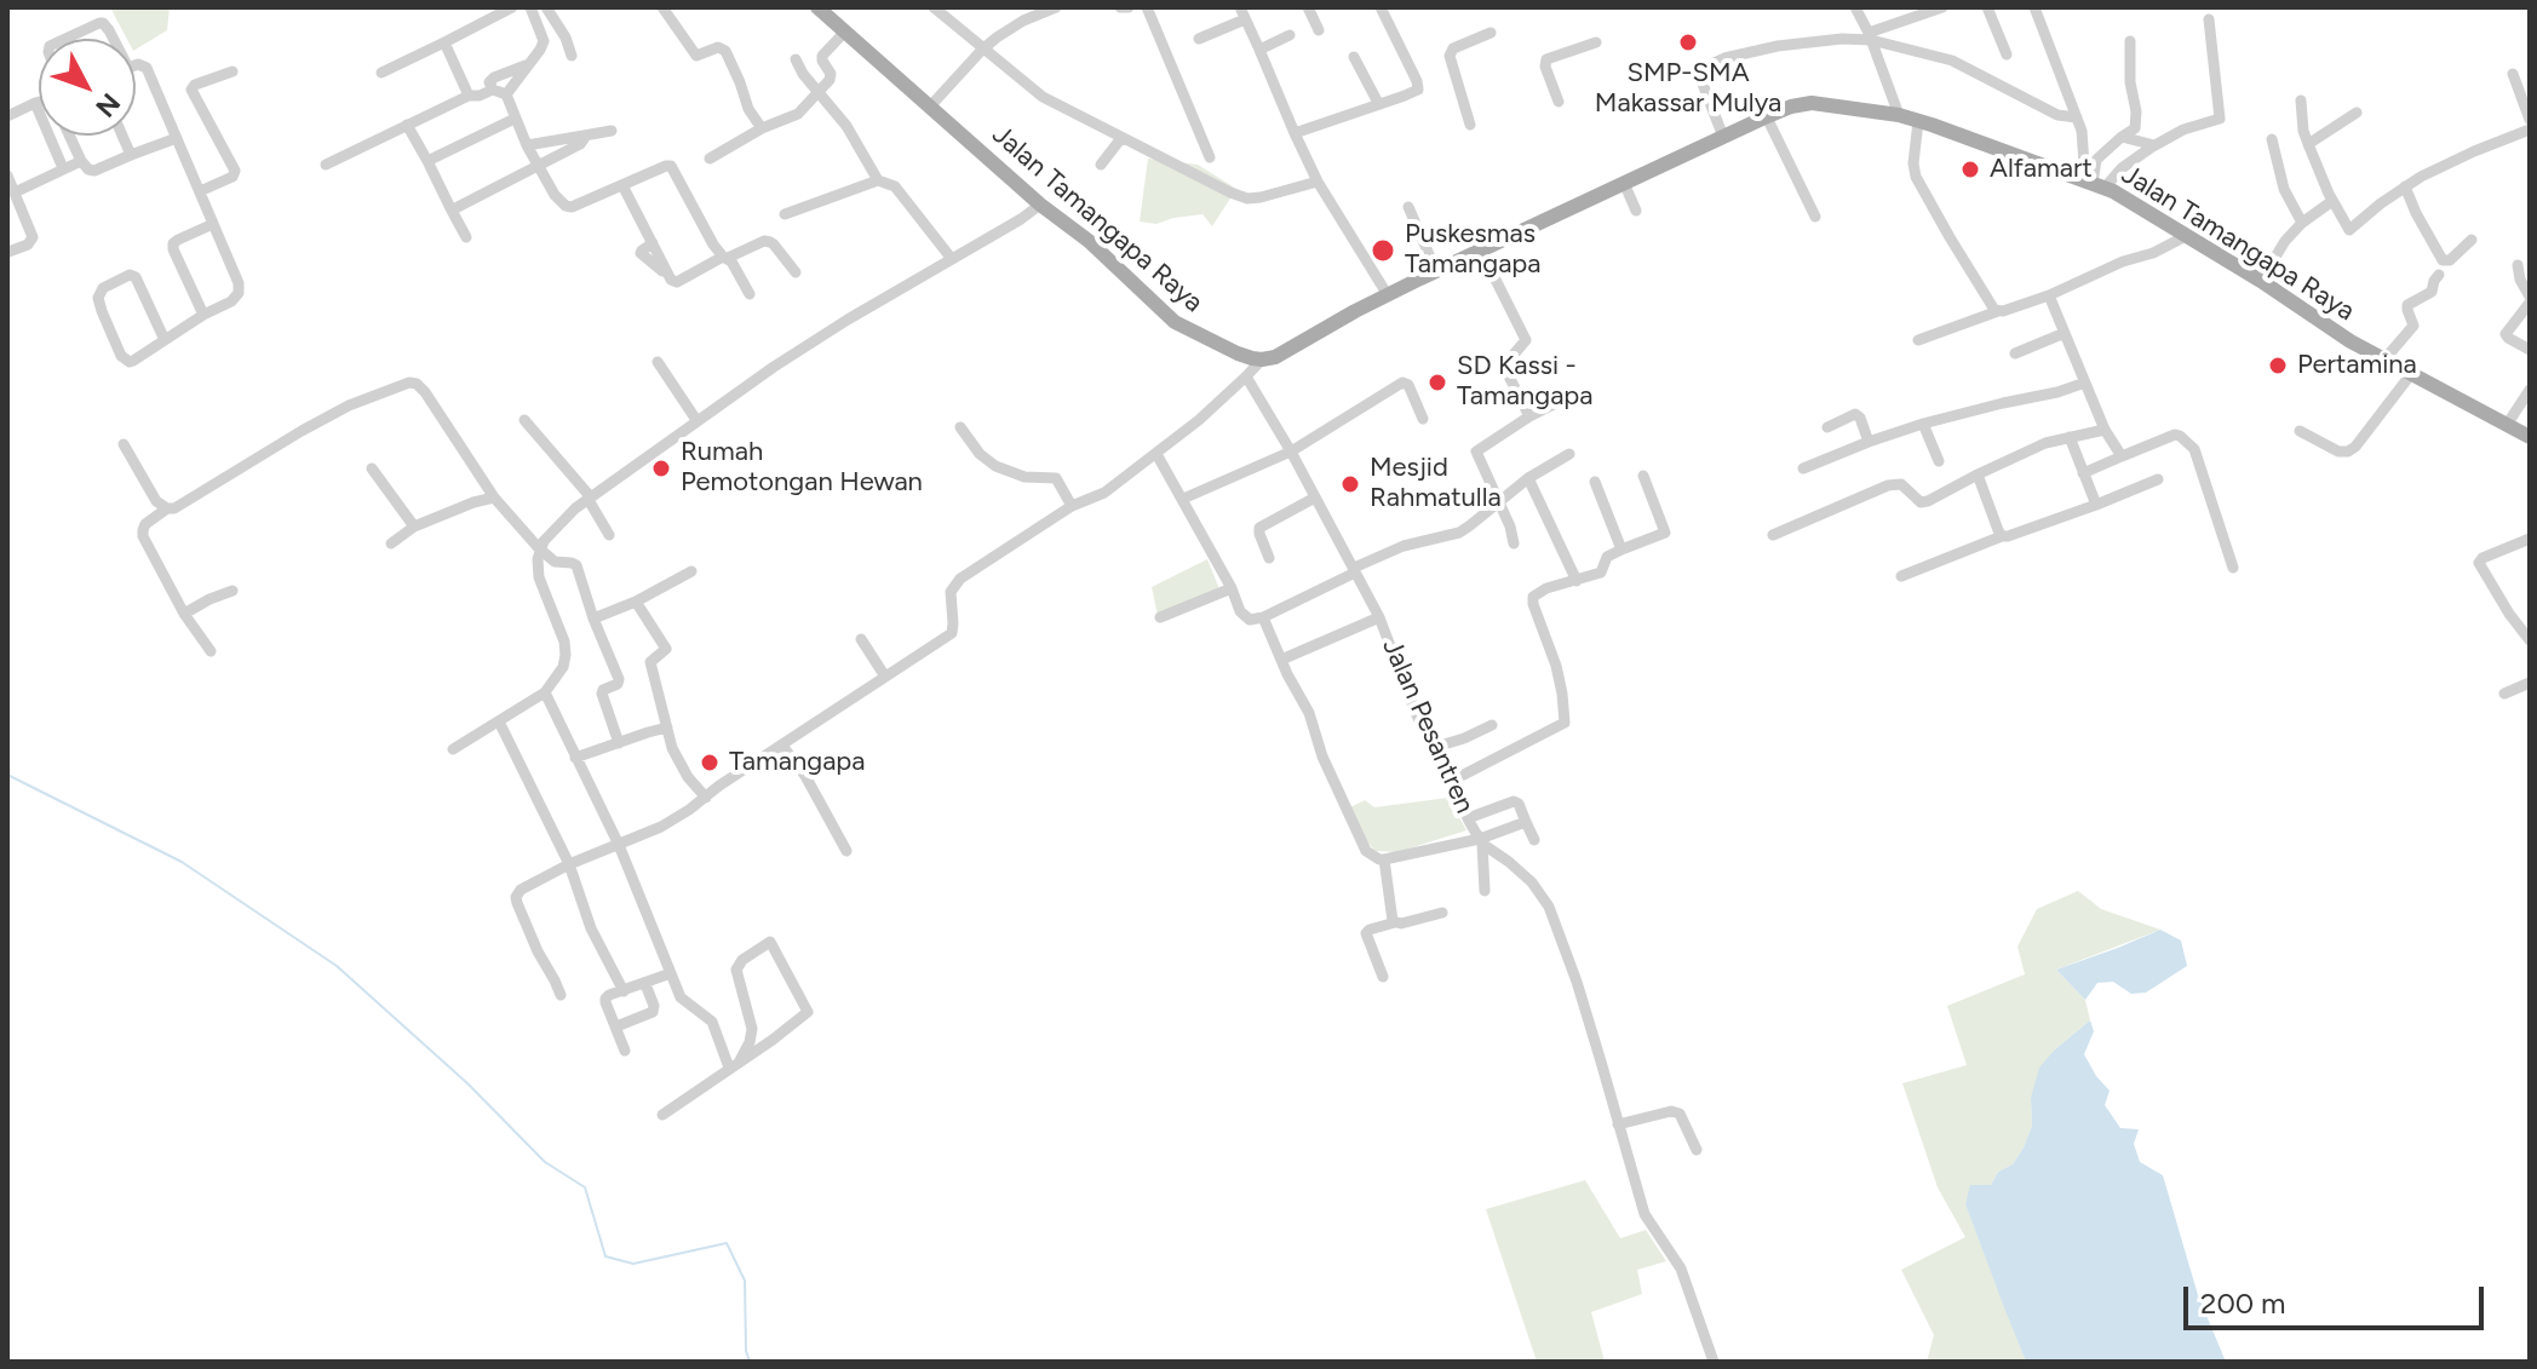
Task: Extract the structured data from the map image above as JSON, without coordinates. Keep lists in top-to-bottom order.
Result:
{
  "streets": {
    "main road": ["Jalan Tamangapa Raya"],
    "street": ["Jalan Pesantren"]
  },
  "places": [
    "SMP-SMA Makassar Mulya",
    "Alfamart",
    "Puskesmas Tamangapa",
    "Pertamina",
    "SD Kassi - Tamangapa",
    "Rumah Pemotongan Hewan",
    "Mesjid Rahmatulla",
    "Tamangapa"
  ],
  "scale_bar": "200 m",
  "north": "bottom right"
}
